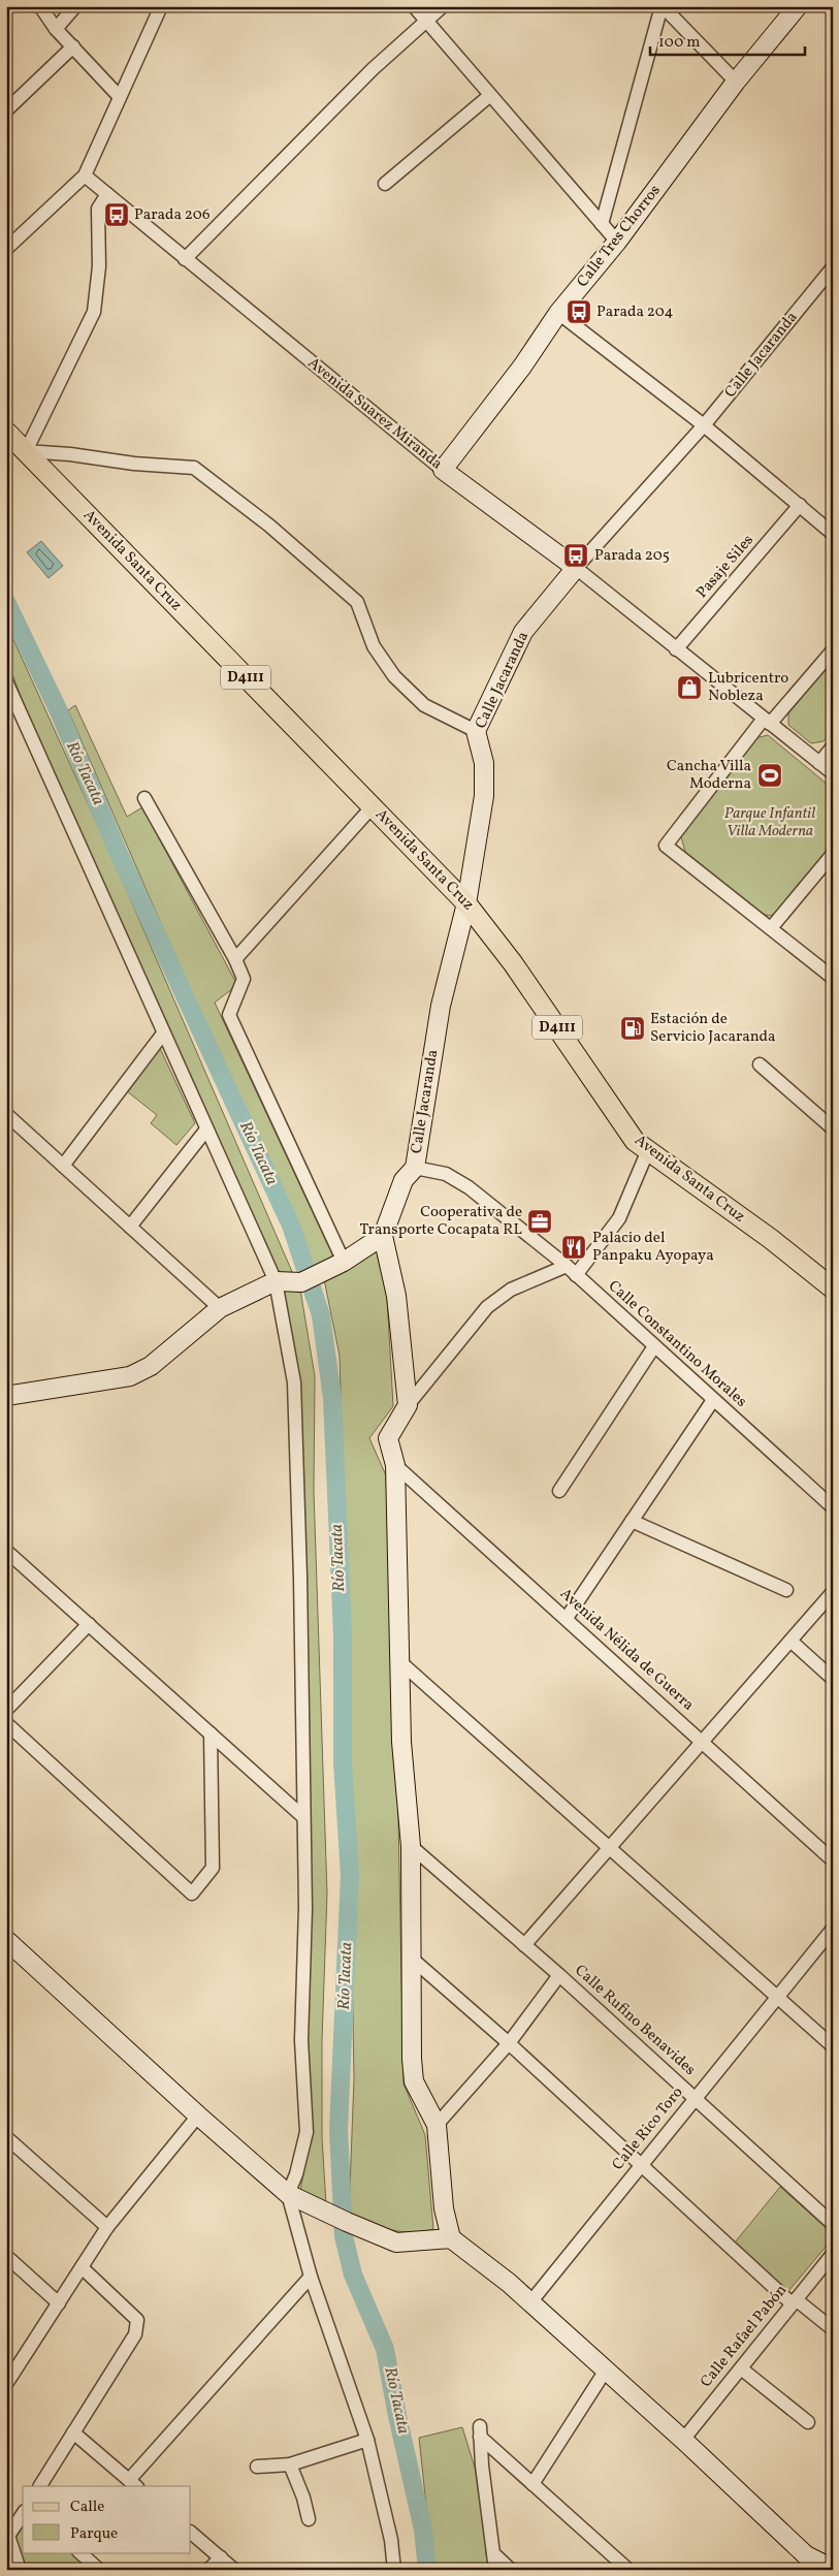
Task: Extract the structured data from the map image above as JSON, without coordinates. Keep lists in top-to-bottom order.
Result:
{
  "streets": {
    "main road": ["Avenida Santa Cruz", "D4111"],
    "street": [
      "Calle Tres Chorros",
      "Calle Jacaranda",
      "Avenida Suarez Miranda",
      "Pasaje Siles",
      "Calle Constantino Morales",
      "Avenida Nélida de Guerra",
      "Calle Rufino Benavides",
      "Calle Rico Toro",
      "Calle Rafael Pabón"
    ]
  },
  "crossings": [
    ["Calle Tres Chorros", "Avenida Suarez Miranda"],
    ["Calle Jacaranda", "Avenida Suarez Miranda"],
    ["Calle Jacaranda", "Avenida Santa Cruz"],
    ["Calle Jacaranda", "Calle Constantino Morales"],
    ["Avenida Suarez Miranda", "Pasaje Siles"],
    ["Calle Rufino Benavides", "Calle Rico Toro"]
  ],
  "water": ["Río Tacata"],
  "parks": ["Parque Infantil Villa Moderna"],
  "places": {
    "bus stop": ["Parada 206", "Parada 204", "Parada 205"],
    "shop": ["Lubricentro Nobleza"],
    "sports": ["Cancha Villa Moderna"],
    "fuel station": ["Estación de Servicio Jacaranda"],
    "office": ["Cooperativa de Transporte Cocapata RL"],
    "restaurant": ["Palacio del Panpaku Ayopaya"]
  },
  "legend": ["Calle", "Parque"],
  "scale_bar": "100 m"
}
